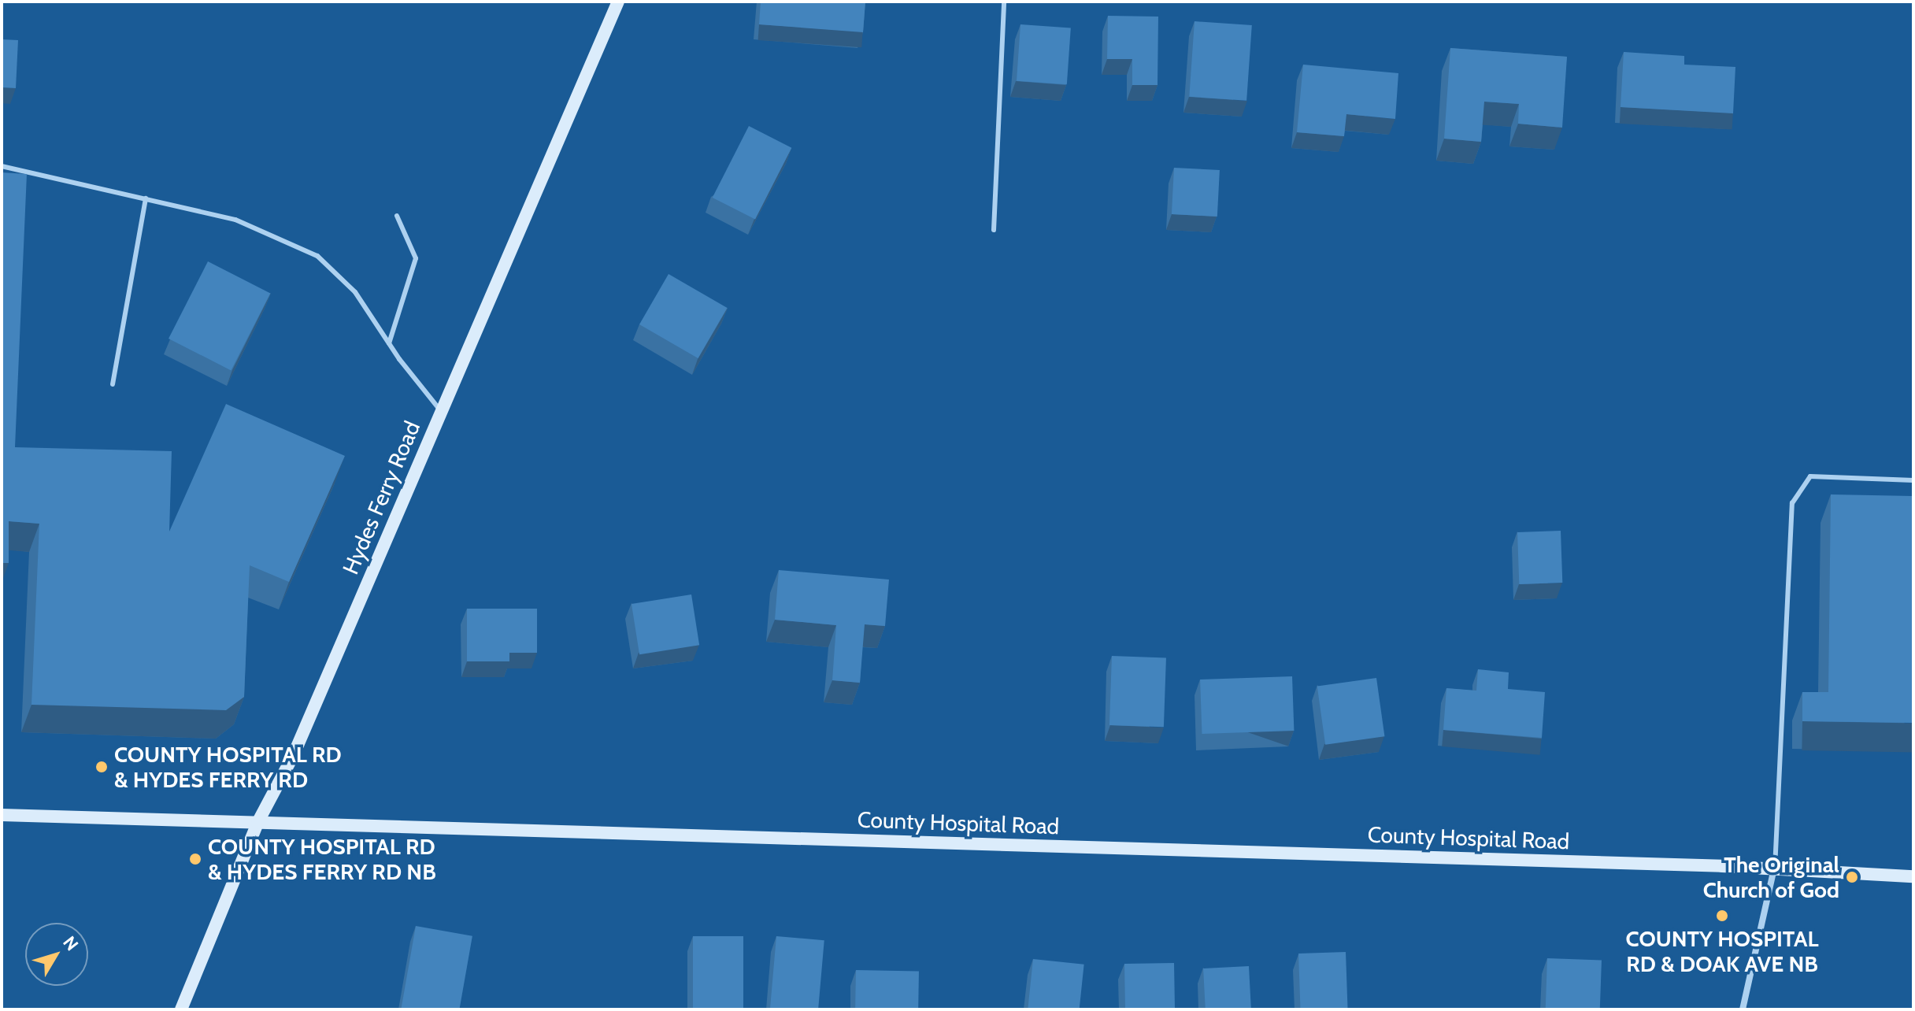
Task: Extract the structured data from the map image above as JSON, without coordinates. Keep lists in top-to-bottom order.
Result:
{
  "streets": {
    "main road": ["Hydes Ferry Road", "County Hospital Road"]
  },
  "crossings": [
    ["Hydes Ferry Road", "County Hospital Road"]
  ],
  "places": [
    "COUNTY HOSPITAL RD & HYDES FERRY RD",
    "COUNTY HOSPITAL RD & HYDES FERRY RD NB",
    "The Original Church of God",
    "COUNTY HOSPITAL RD & DOAK AVE NB"
  ],
  "north": "top right"
}
